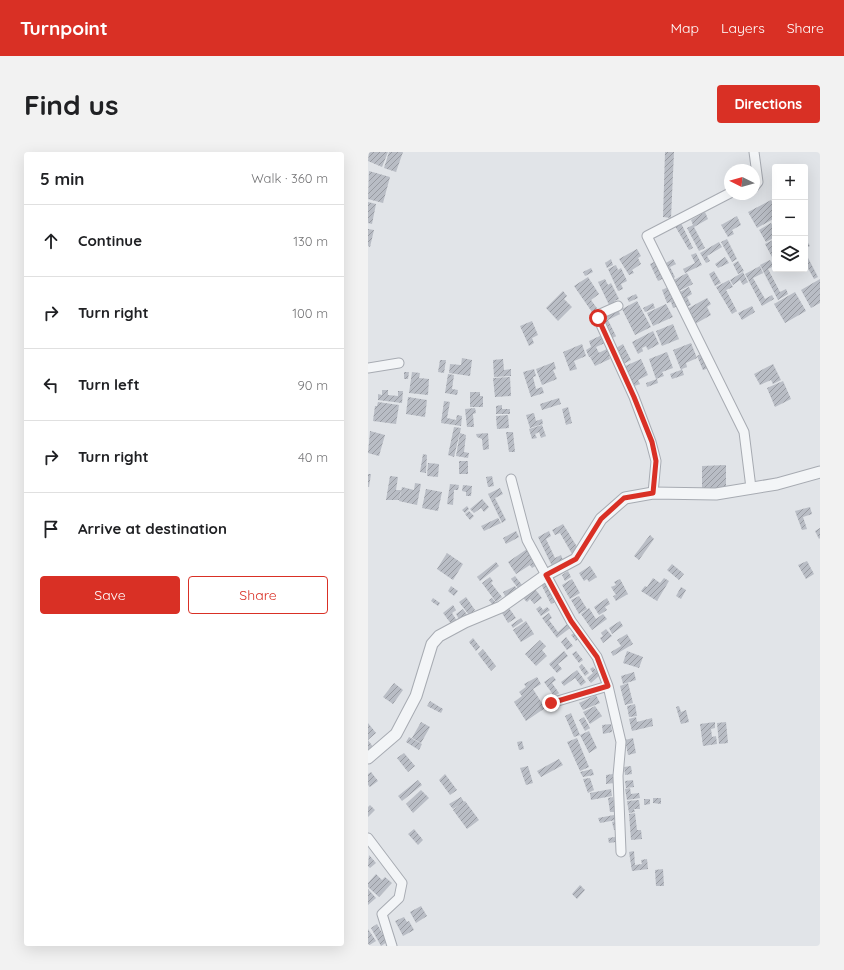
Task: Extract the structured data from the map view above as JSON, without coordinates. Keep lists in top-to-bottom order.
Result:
{
  "north": "left",
  "page": {
    "header": "Turnpoint",
    "nav": ["Map", "Layers", "Share"],
    "buttons": [
      "Directions",
      ["Save", "Share"]
    ],
    "title": "Find us",
    "heading": ["5 min", "Walk · 360 m"],
    "map_buttons": ["+", "−"],
    "list": [
      ["Continue", "130 m"],
      ["Turn right", "100 m"],
      ["Turn left", "90 m"],
      ["Turn right", "40 m"],
      "Arrive at destination"
    ]
  }
}
